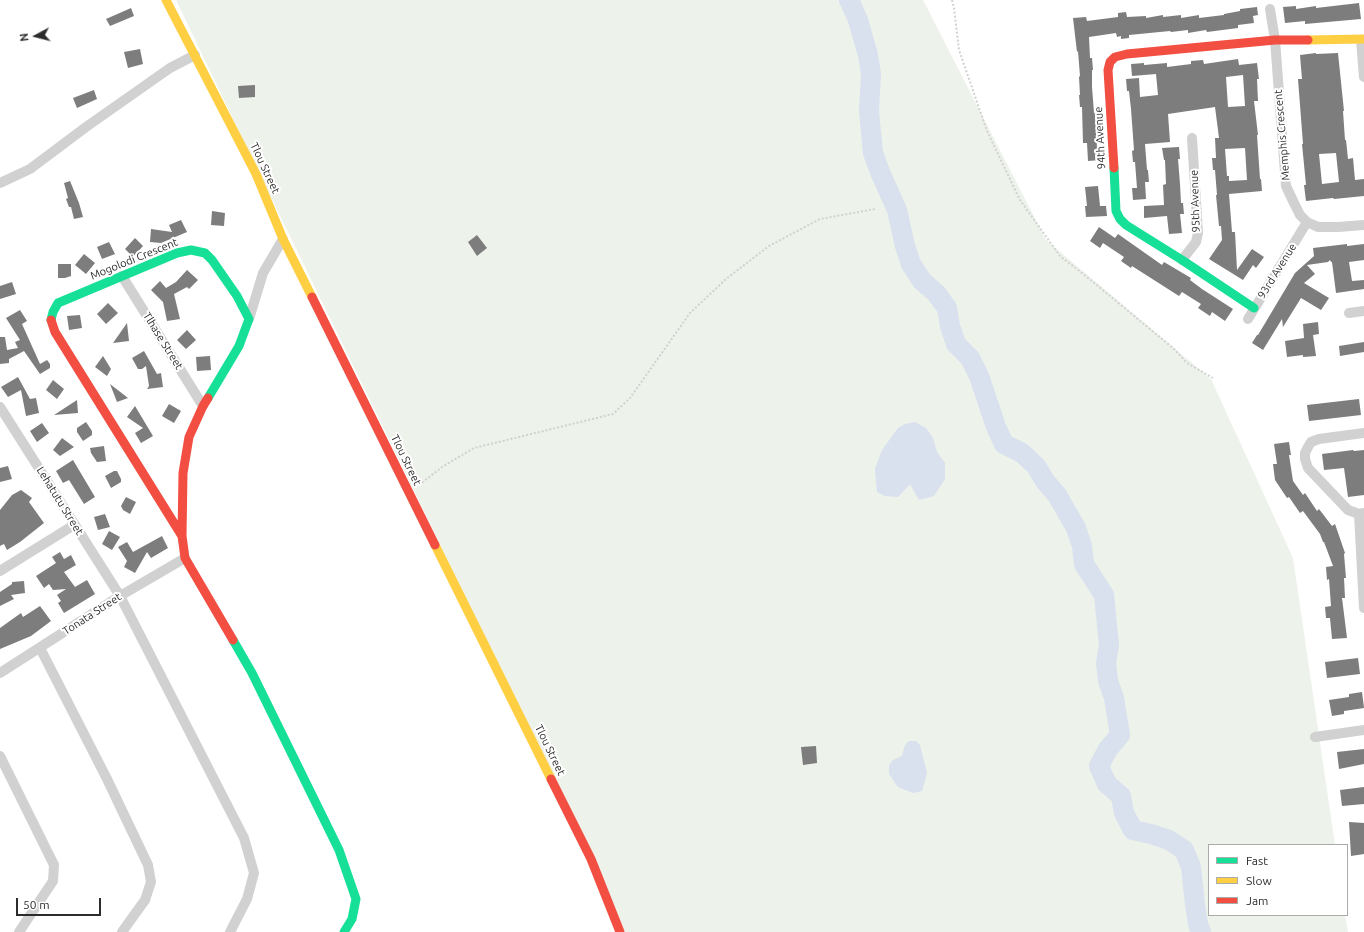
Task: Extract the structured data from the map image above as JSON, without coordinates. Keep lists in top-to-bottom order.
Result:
{
  "streets": {
    "street": [
      "Memphis Crescent",
      "94th Avenue",
      "Tlou Street",
      "95th Avenue",
      "Mogolodi Crescent",
      "93rd Avenue",
      "Tlhase Street",
      "Lehatutu Street",
      "Tonata Street"
    ]
  },
  "crossings": [
    ["Memphis Crescent", "94th Avenue"],
    ["Memphis Crescent", "93rd Avenue"],
    ["94th Avenue", "95th Avenue"],
    ["94th Avenue", "93rd Avenue"],
    ["Mogolodi Crescent", "Tlhase Street"],
    ["Mogolodi Crescent", "Tonata Street"],
    ["Lehatutu Street", "Tonata Street"]
  ],
  "legend": ["Fast", "Slow", "Jam"],
  "scale_bar": "50 m",
  "north": "left"
}
